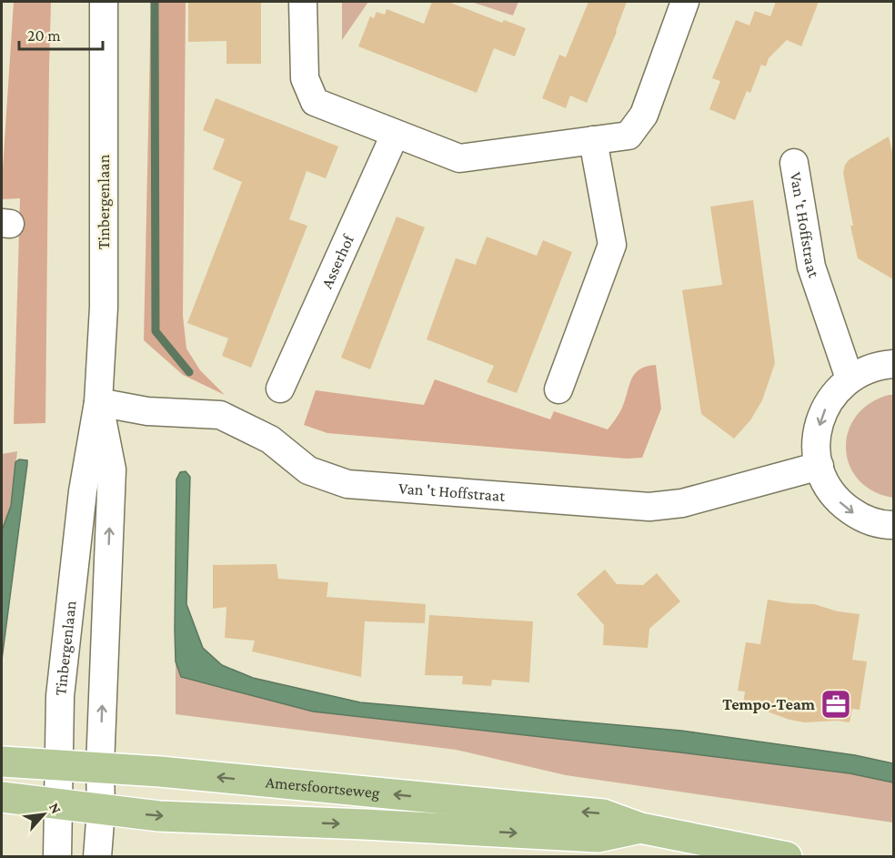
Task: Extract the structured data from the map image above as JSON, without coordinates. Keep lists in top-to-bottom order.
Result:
{
  "streets": {
    "main road": ["Amersfoortseweg"],
    "street": ["Tinbergenlaan", "Van 't Hoffstraat", "Asserhof"]
  },
  "crossings": [
    ["Tinbergenlaan", "Van 't Hoffstraat"],
    ["Tinbergenlaan", "Amersfoortseweg"]
  ],
  "places": {
    "office": ["Tempo-Team"]
  },
  "scale_bar": "20 m",
  "north": "top right"
}
